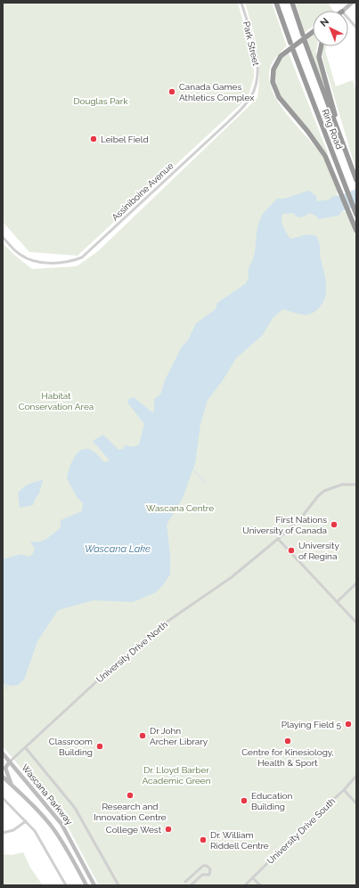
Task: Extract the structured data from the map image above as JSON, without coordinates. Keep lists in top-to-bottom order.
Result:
{
  "streets": {
    "highway": ["Ring Road"],
    "main road": ["Wascana Parkway"],
    "street": [
      "Park Street",
      "Assiniboine Avenue",
      "University Drive North",
      "University Drive South"
    ]
  },
  "crossings": [
    ["Park Street", "Assiniboine Avenue"],
    ["University Drive North", "Wascana Parkway"]
  ],
  "water": ["Wascana Lake"],
  "parks": [
    "Douglas Park",
    "Habitat Conservation Area",
    "Wascana Centre",
    "Dr. Lloyd Barber Academic Green"
  ],
  "places": [
    "Canada Games Athletics Complex",
    "Leibel Field",
    "First Nations University of Canada",
    "University of Regina",
    "Playing Field 5",
    "Dr John Archer Library",
    "Centre for Kinesiology, Health & Sport",
    "Classroom Building",
    "Research and Innovation Centre",
    "Education Building",
    "College West",
    "Dr. William Riddell Centre"
  ],
  "north": "top left"
}
